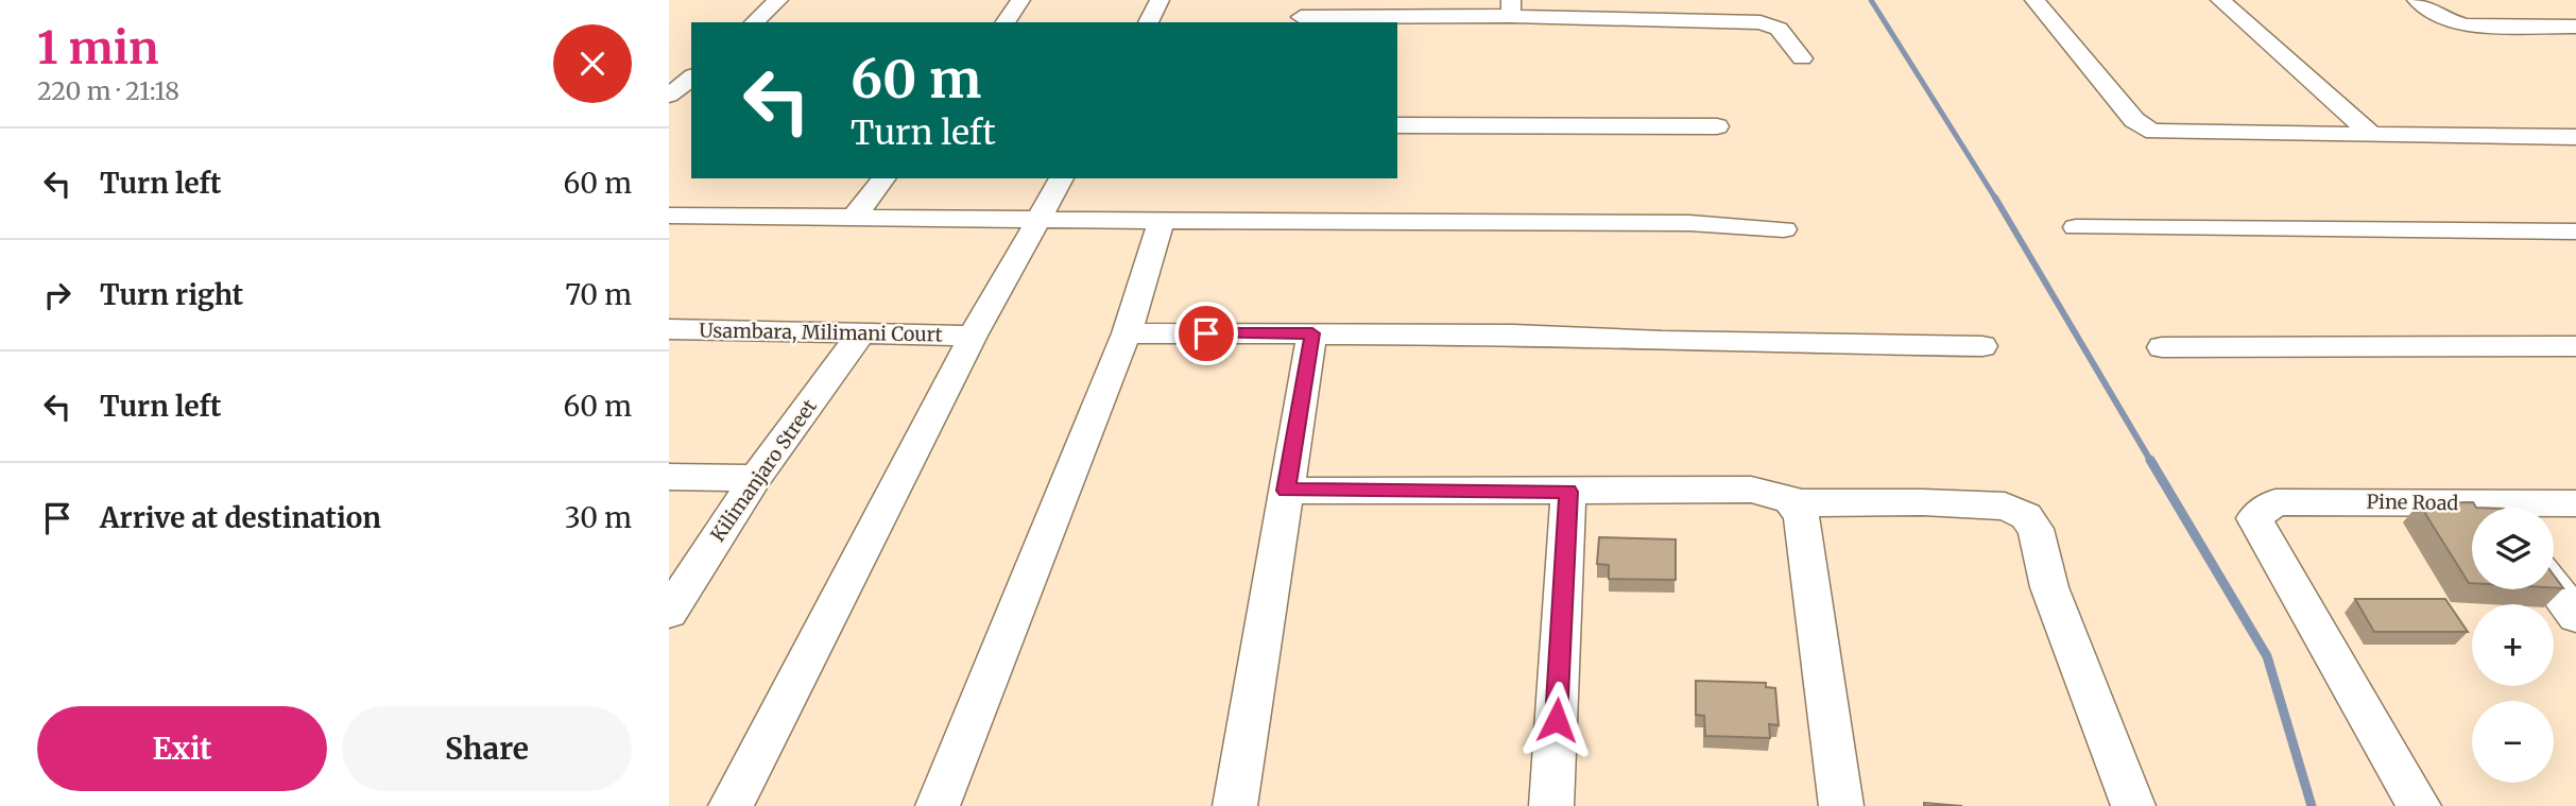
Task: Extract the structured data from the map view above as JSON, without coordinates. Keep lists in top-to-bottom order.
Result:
{
  "streets": {
    "street": ["Usambara, Milimani Court", "Kilimanjaro Street", "Pine Road"]
  },
  "crossings": [
    ["Usambara, Milimani Court", "Kilimanjaro Street"]
  ],
  "page": {
    "heading": ["1 min", "220 m · 21:18"],
    "turn": ["60 m", "Turn left"],
    "list": [
      {
        "name": "Turn left",
        "value": "60 m"
      },
      {
        "name": "Turn right",
        "value": "70 m"
      },
      {
        "name": "Turn left",
        "value": "60 m"
      },
      {
        "name": "Arrive at destination",
        "value": "30 m"
      }
    ],
    "map_buttons": ["+", "−"],
    "buttons": ["Exit", "Share"]
  }
}
